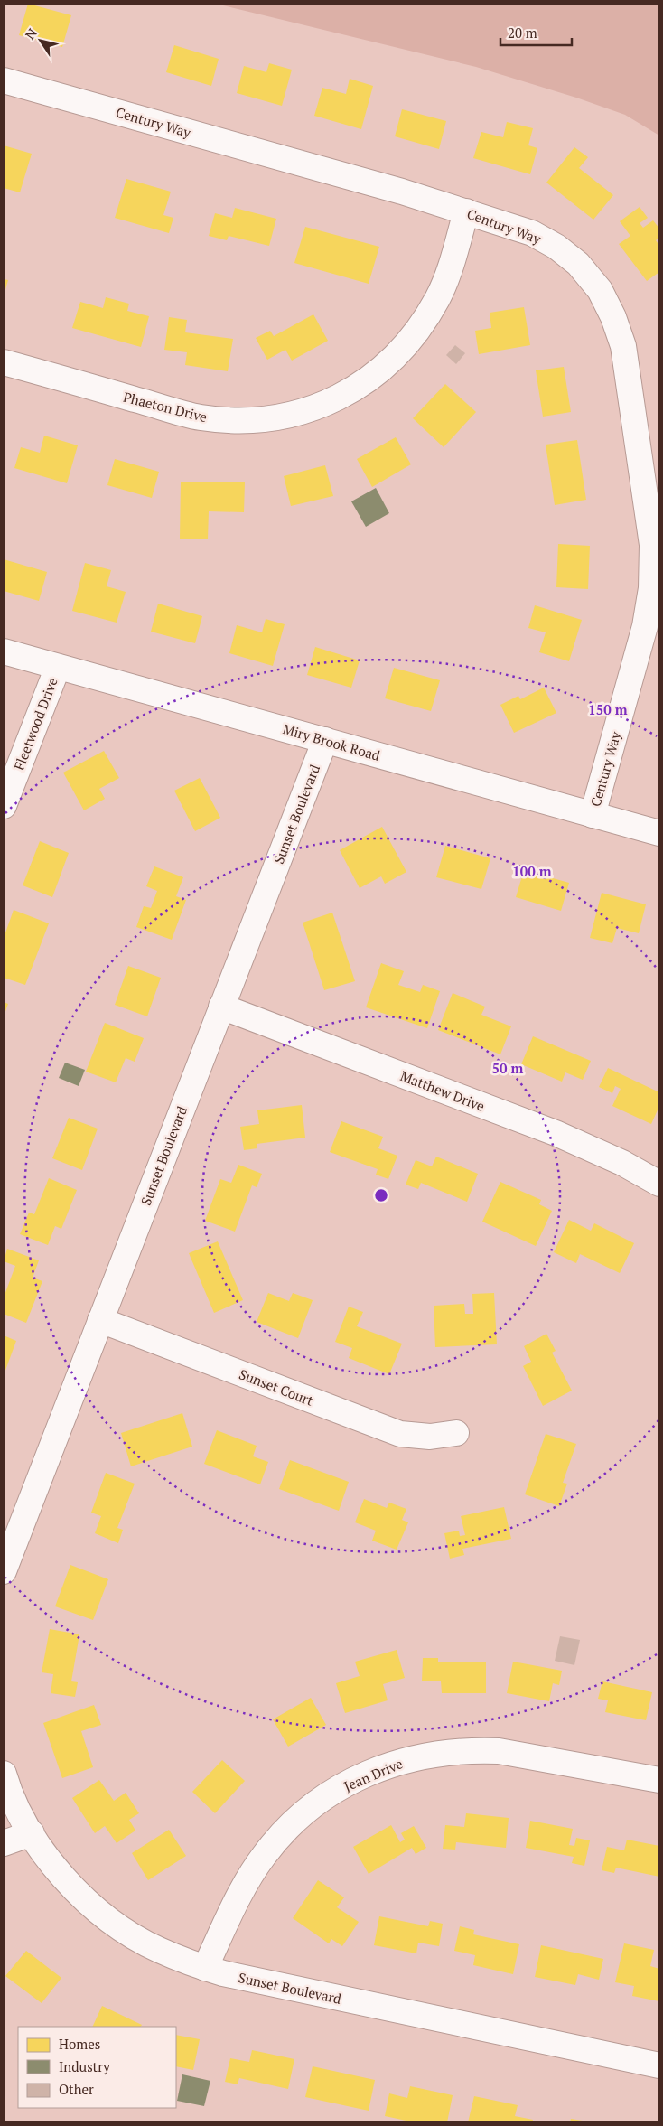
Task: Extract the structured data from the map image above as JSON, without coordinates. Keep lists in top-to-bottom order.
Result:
{
  "streets": {
    "street": [
      "Century Way",
      "Phaeton Drive",
      "Fleetwood Drive",
      "Miry Brook Road",
      "Sunset Boulevard",
      "Matthew Drive",
      "Sunset Court",
      "Jean Drive"
    ]
  },
  "crossings": [
    ["Century Way", "Phaeton Drive"],
    ["Century Way", "Miry Brook Road"],
    ["Fleetwood Drive", "Miry Brook Road"],
    ["Miry Brook Road", "Sunset Boulevard"],
    ["Sunset Boulevard", "Matthew Drive"],
    ["Sunset Boulevard", "Sunset Court"],
    ["Sunset Boulevard", "Jean Drive"]
  ],
  "legend": ["Homes", "Industry", "Other"],
  "scale_bar": "20 m",
  "north": "top left",
  "rings": ["150 m", "100 m", "50 m"]
}
